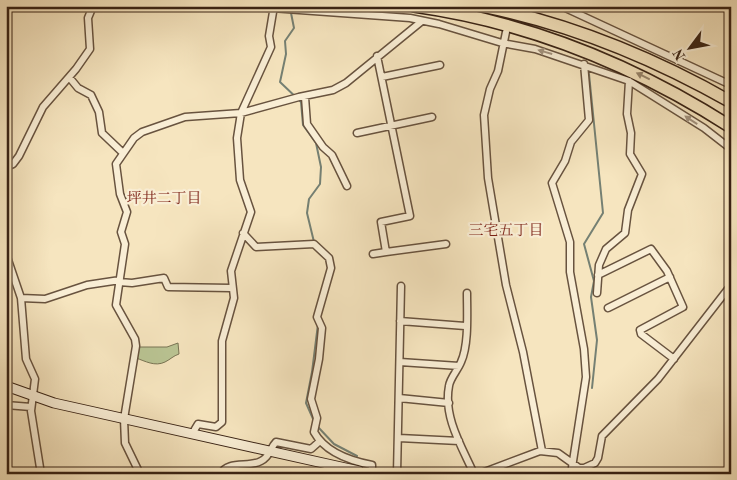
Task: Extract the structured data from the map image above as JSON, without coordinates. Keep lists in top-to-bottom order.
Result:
{
  "districts": ["坪井二丁目", "三宅五丁目"],
  "north": "bottom left"
}
